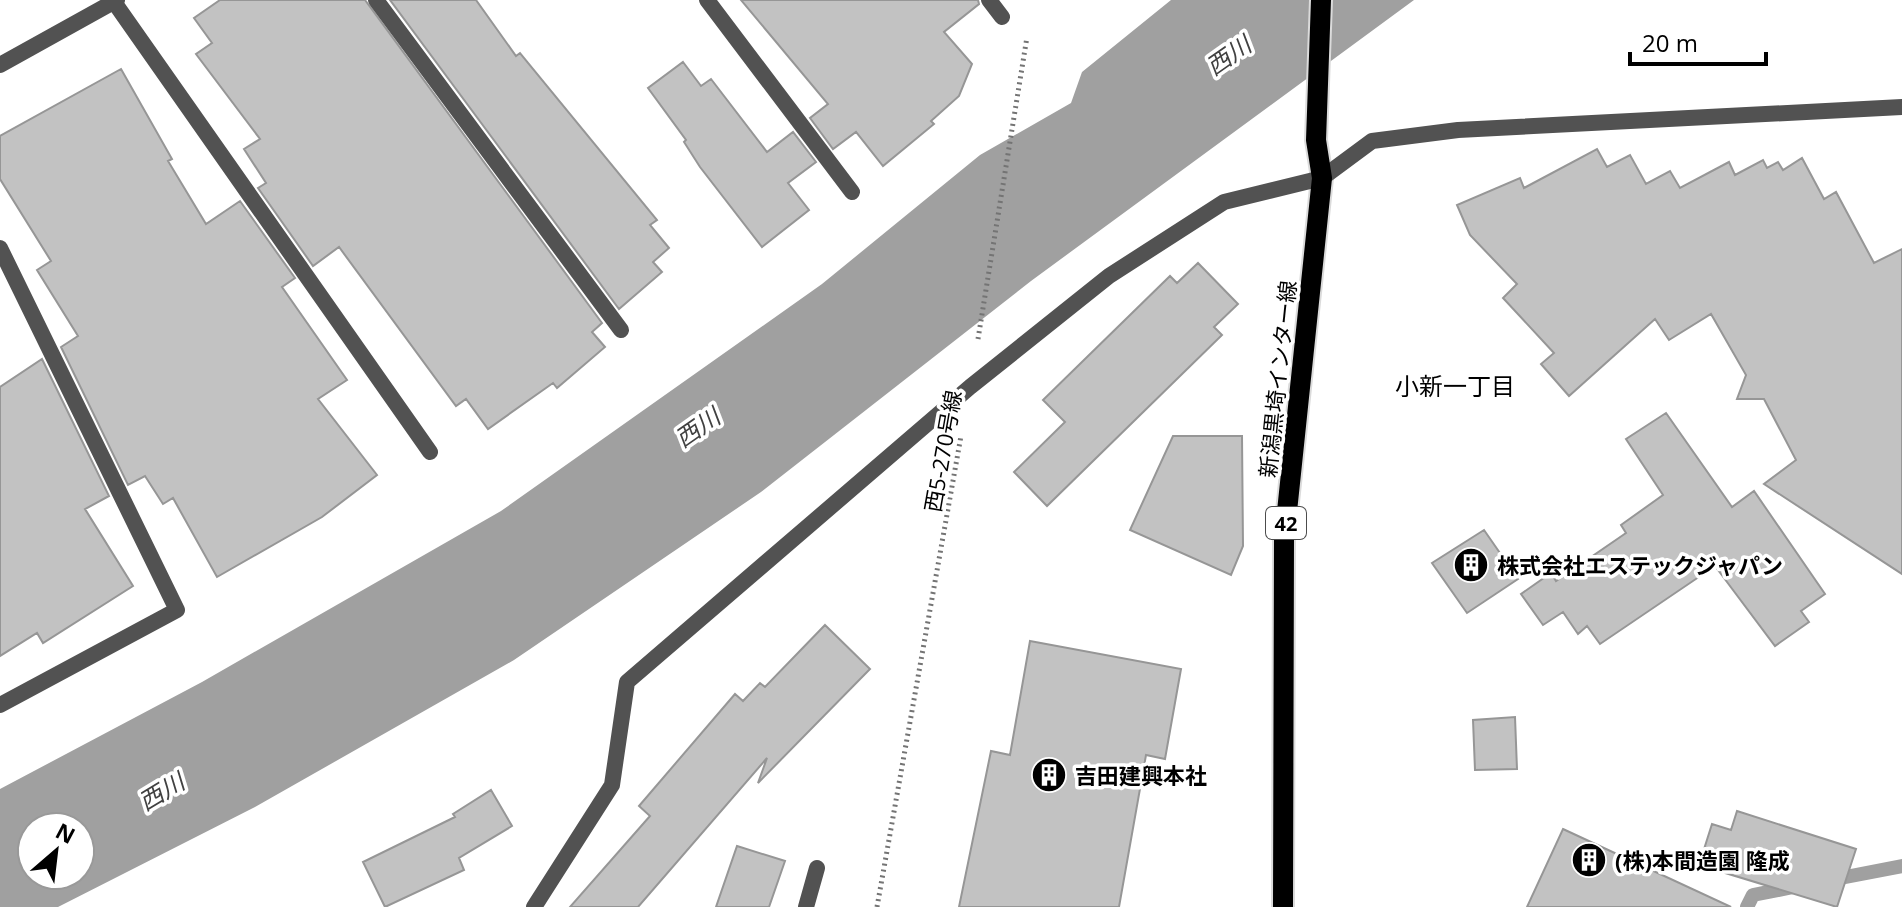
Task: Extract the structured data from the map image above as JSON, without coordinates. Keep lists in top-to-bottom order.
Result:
{
  "streets": {
    "main road": ["新潟黒埼インター線", "42"],
    "path": ["西5-270号線"]
  },
  "districts": ["小新一丁目"],
  "water": ["西川"],
  "places": {
    "building": ["株式会社エステックジャパン", "吉田建興本社", "(株)本間造園 隆成"]
  },
  "scale_bar": "20 m",
  "north": "top right"
}
